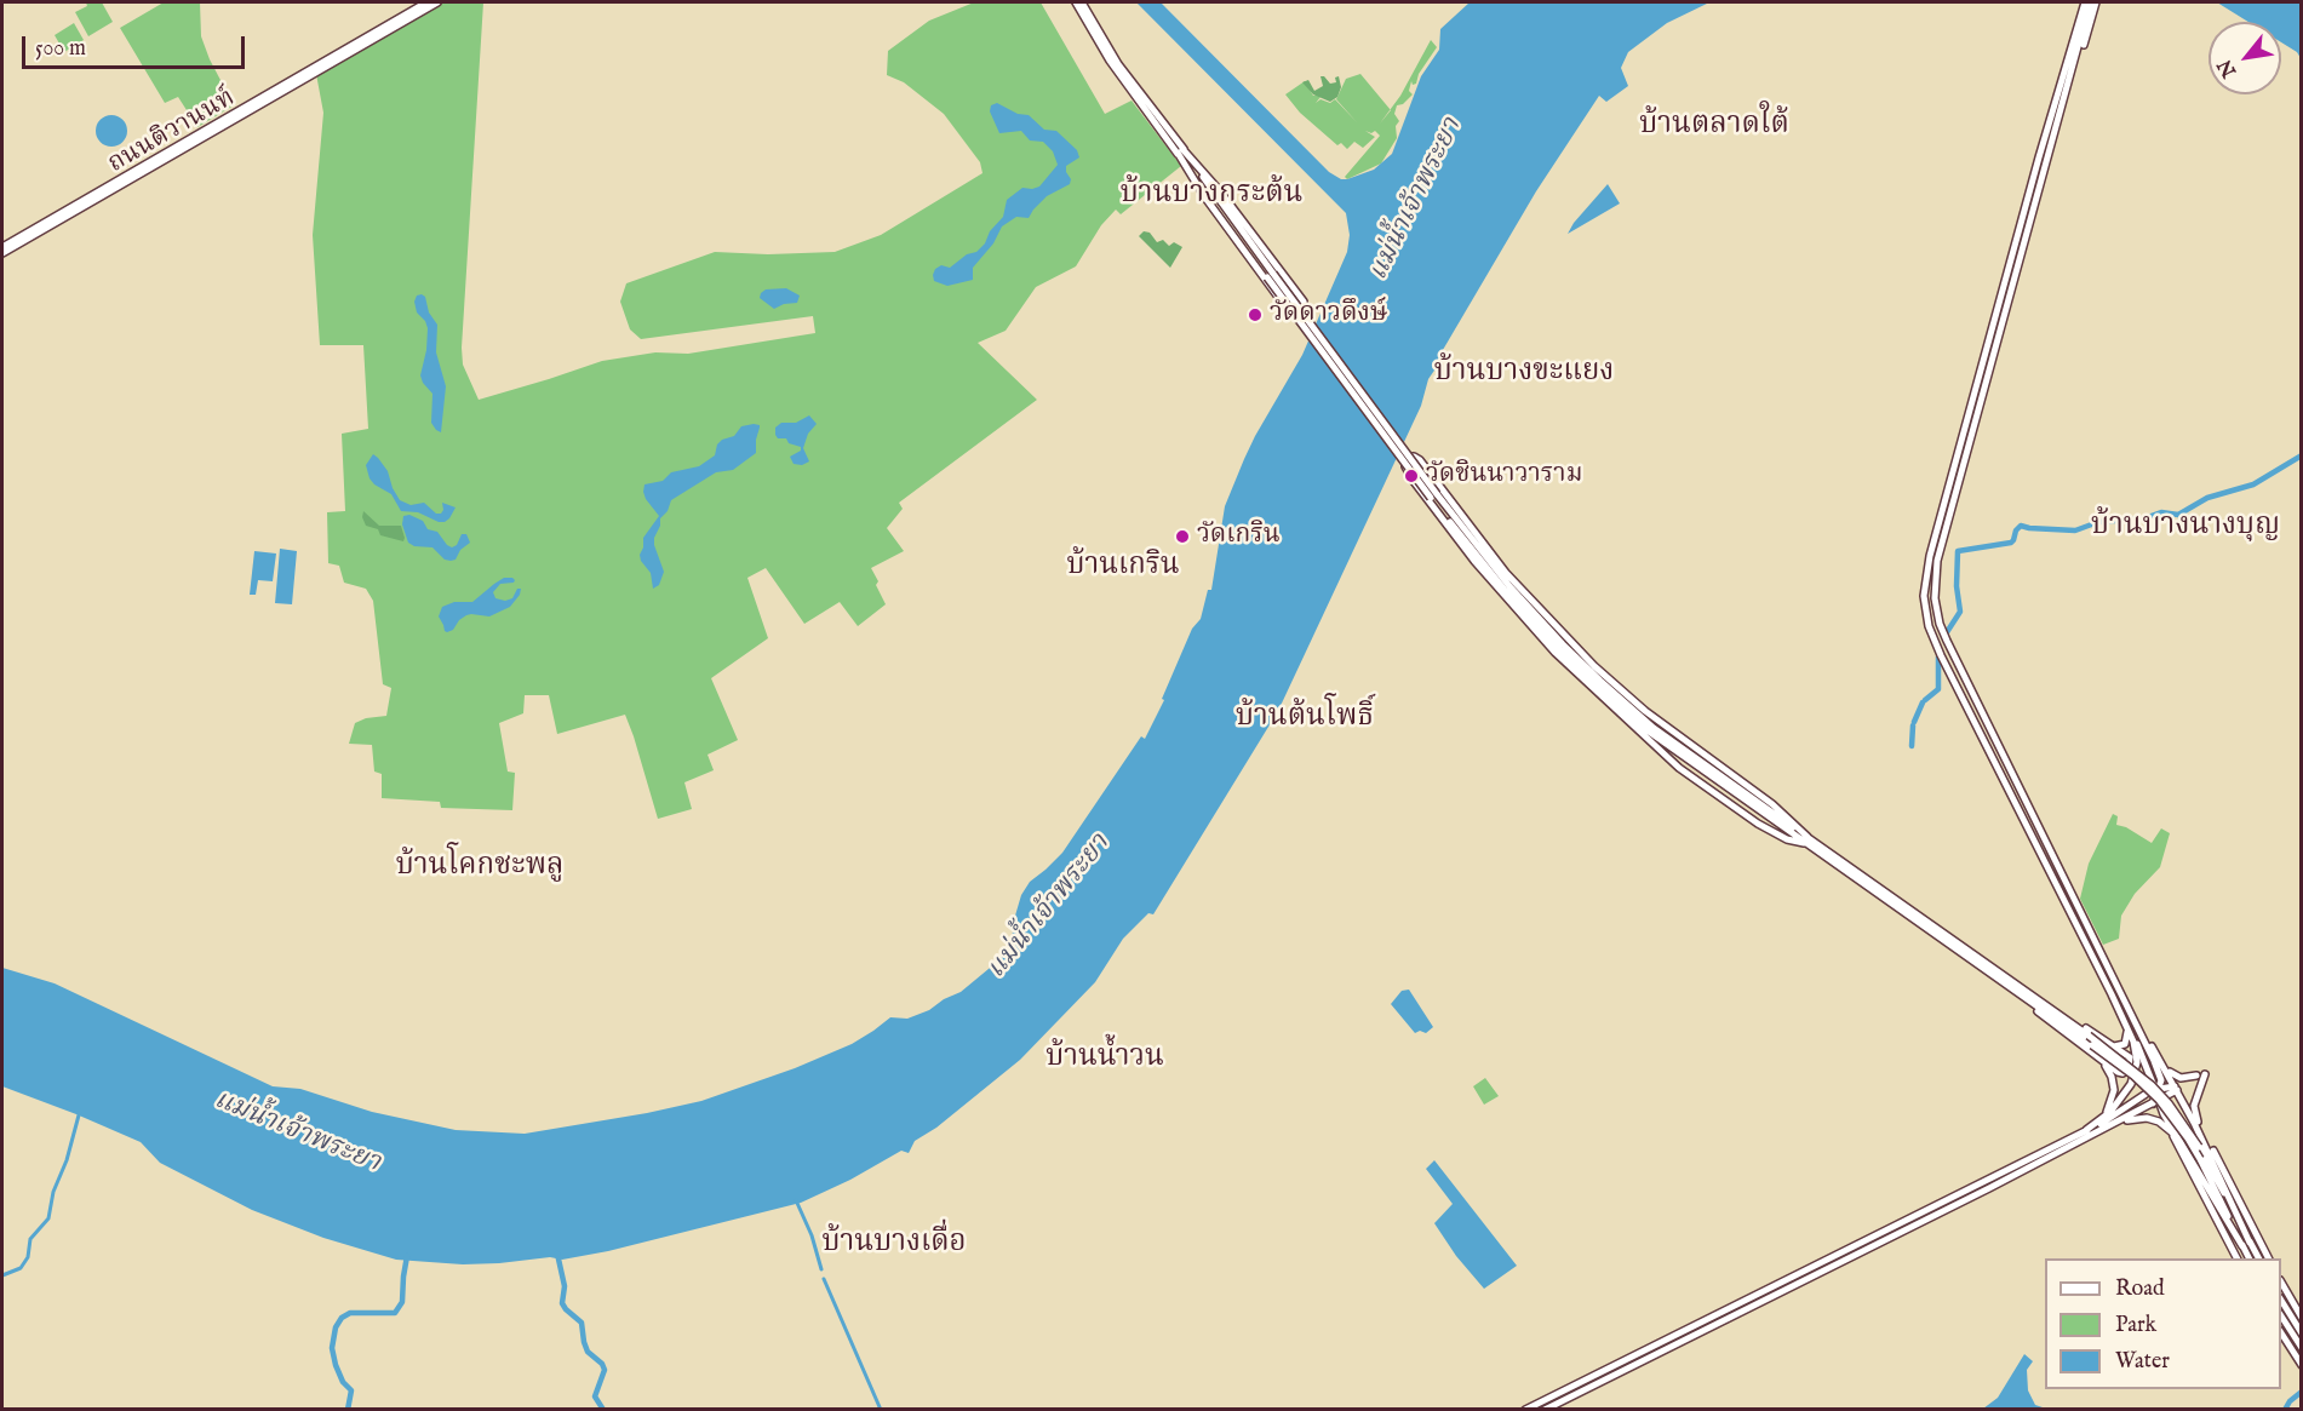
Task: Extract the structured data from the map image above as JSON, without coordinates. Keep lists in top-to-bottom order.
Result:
{
  "streets": {
    "main road": ["ถนนติวานนท์"]
  },
  "districts": [
    "บ้านตลาดใต้",
    "บ้านบางกระต้น",
    "บ้านบางขะแยง",
    "บ้านบางนางบุญ",
    "บ้านเกริน",
    "บ้านต้นโพธิ์",
    "บ้านโคกชะพลู",
    "บ้านน้ำวน",
    "บ้านบางเดื่อ"
  ],
  "water": ["แม่น้ำเจ้าพระยา"],
  "places": ["วัดดาวดึงษ์", "วัดชินนาวาราม", "วัดเกริน"],
  "legend": ["Road", "Park", "Water"],
  "scale_bar": "500 m",
  "north": "bottom left"
}
